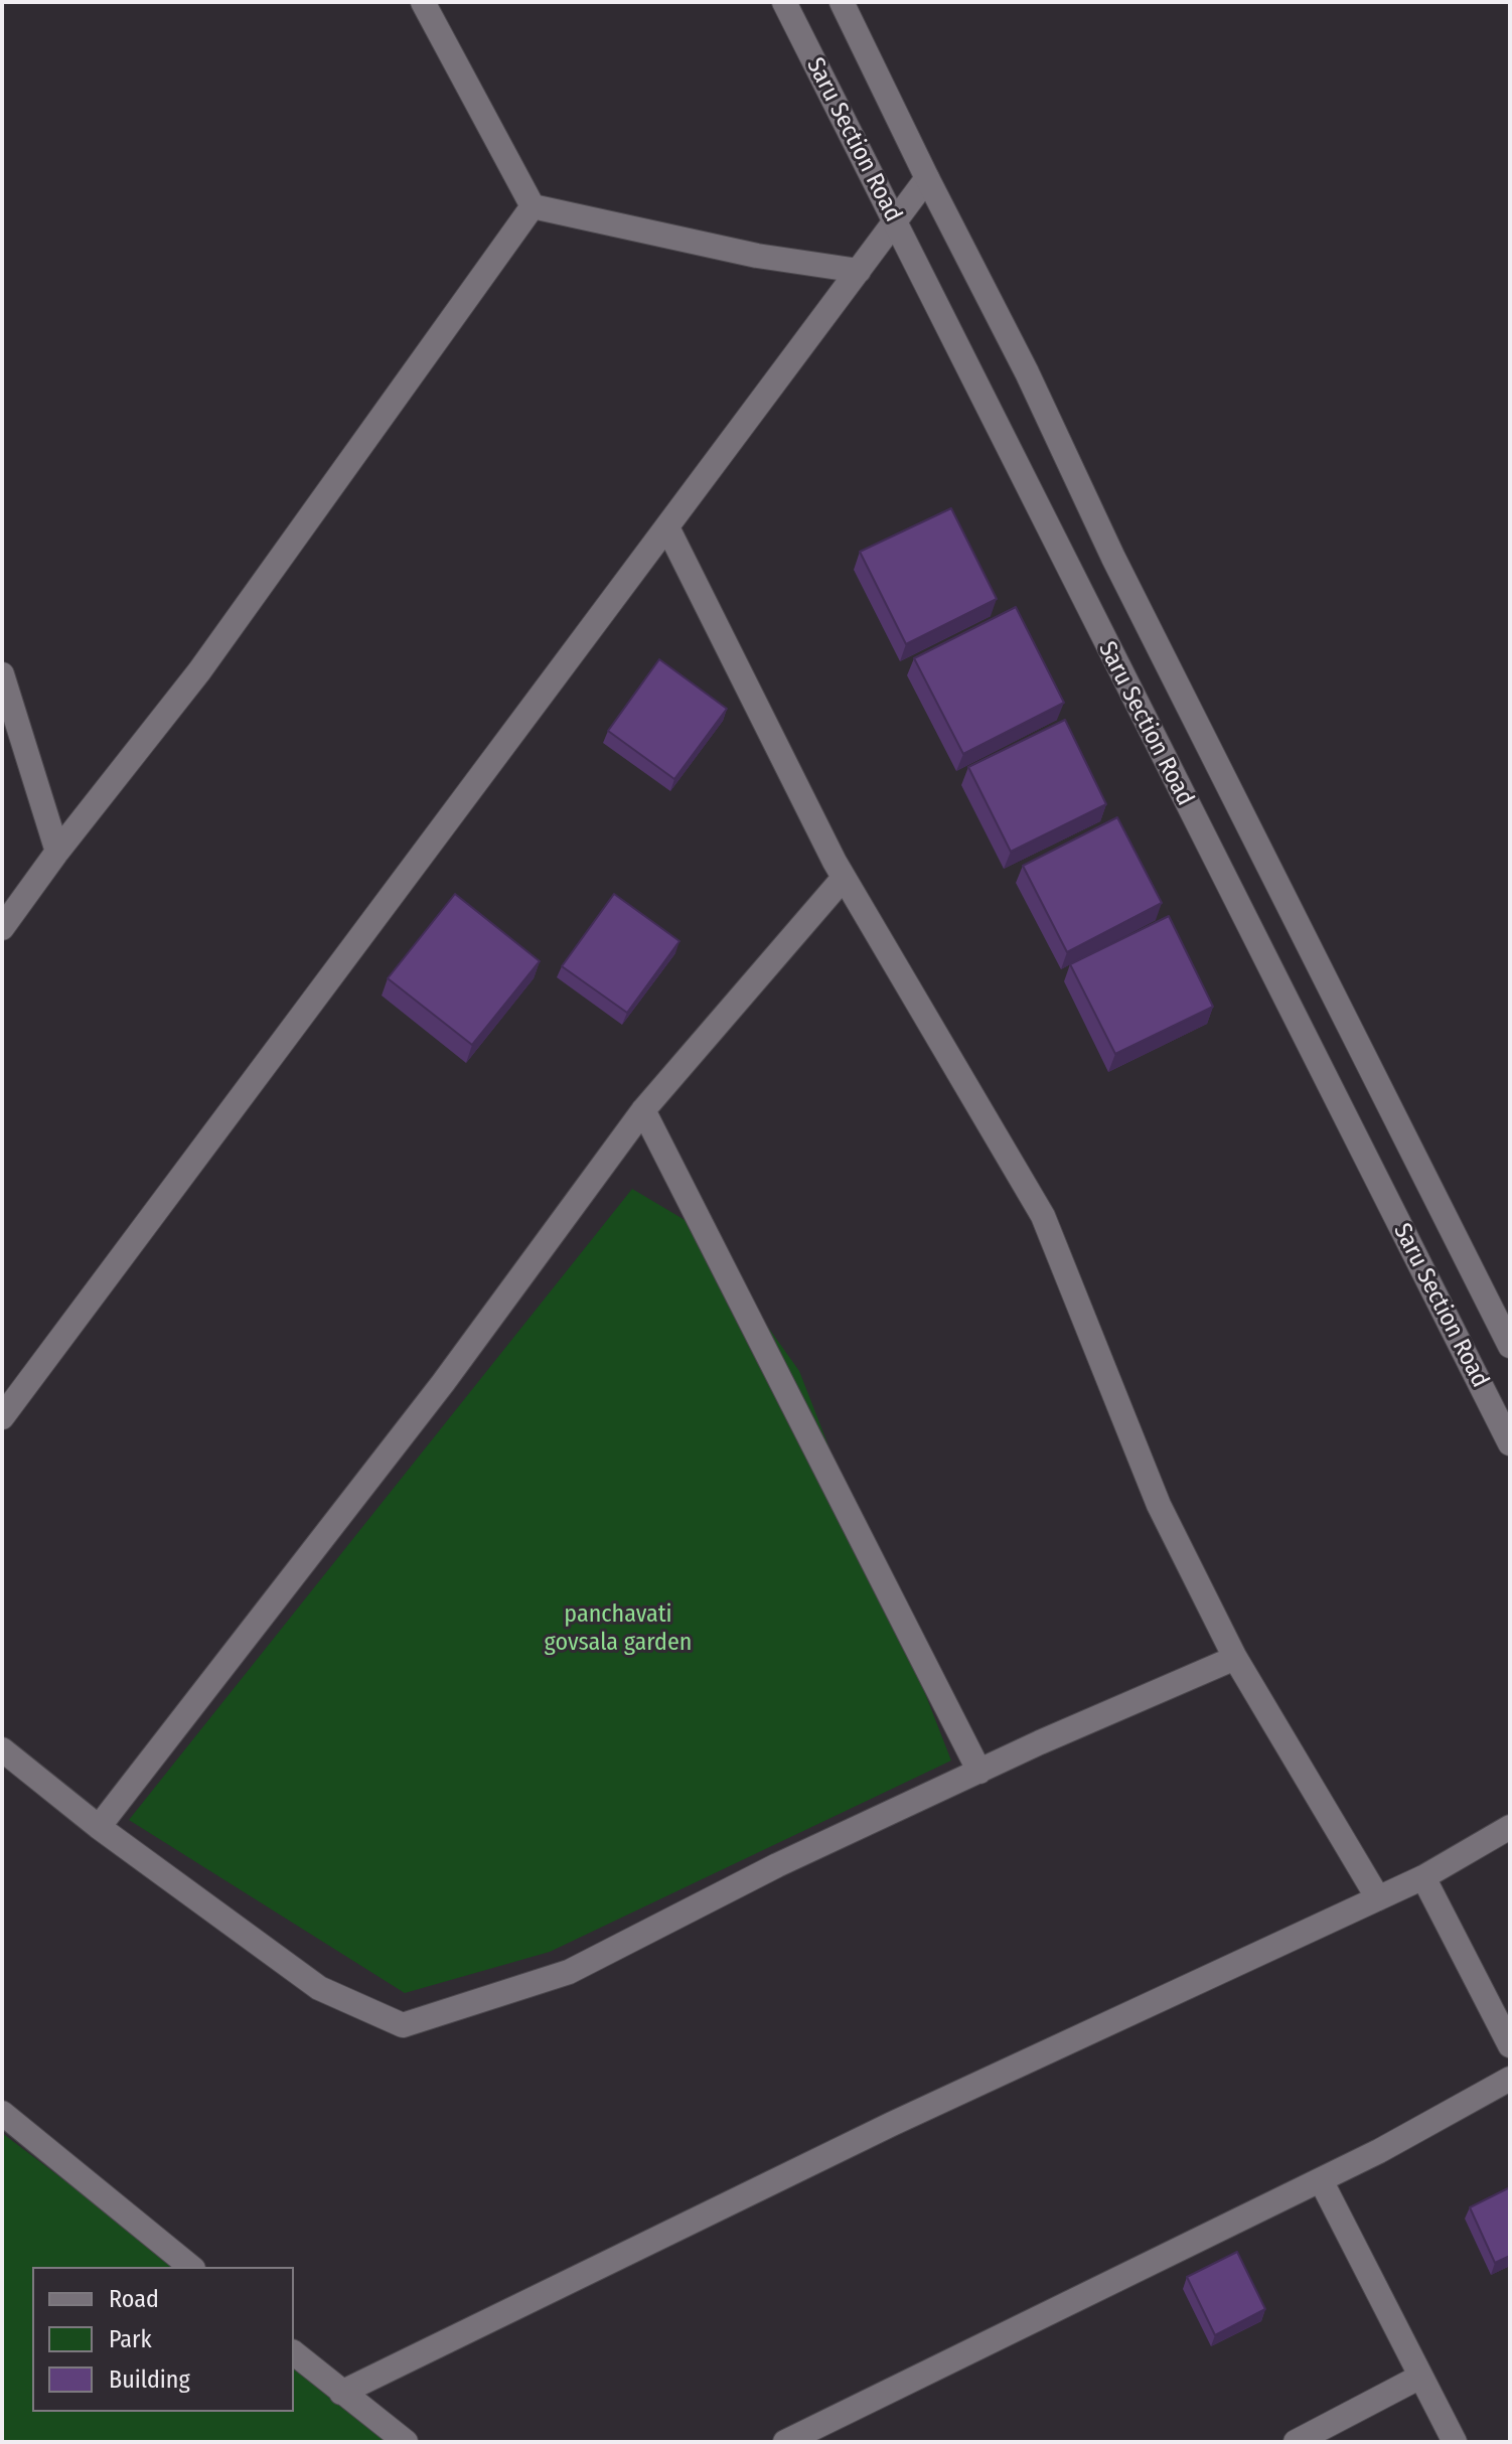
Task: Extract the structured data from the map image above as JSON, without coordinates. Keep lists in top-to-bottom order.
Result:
{
  "streets": {
    "street": ["Saru Section Road"]
  },
  "parks": ["panchavati govsala garden"],
  "legend": ["Road", "Park", "Building"]
}
